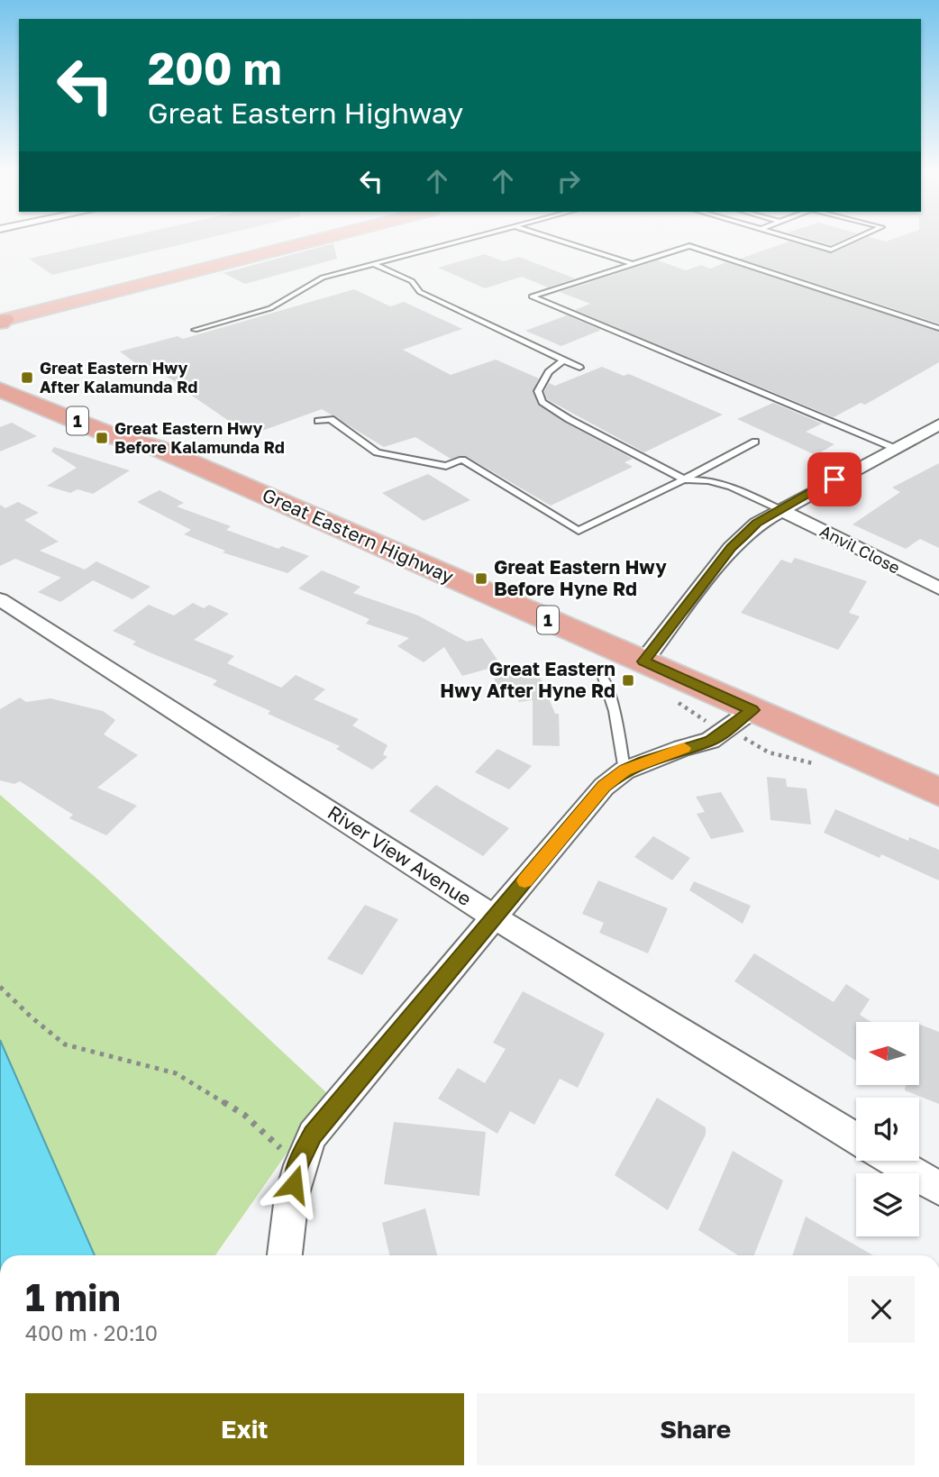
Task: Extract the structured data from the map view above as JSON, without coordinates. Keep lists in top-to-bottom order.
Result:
{
  "streets": {
    "highway": ["1", "Great Eastern Highway"],
    "street": ["Anvil Close", "River View Avenue"]
  },
  "places": {
    "transit": [
      "Great Eastern Hwy After Kalamunda Rd",
      "Great Eastern Hwy Before Kalamunda Rd",
      "Great Eastern Hwy Before Hyne Rd",
      "Great Eastern Hwy After Hyne Rd"
    ]
  },
  "north": "left",
  "page": {
    "turn": ["200 m", "Great Eastern Highway"],
    "heading": ["1 min", "400 m · 20:10"],
    "buttons": ["Exit", "Share"]
  }
}
